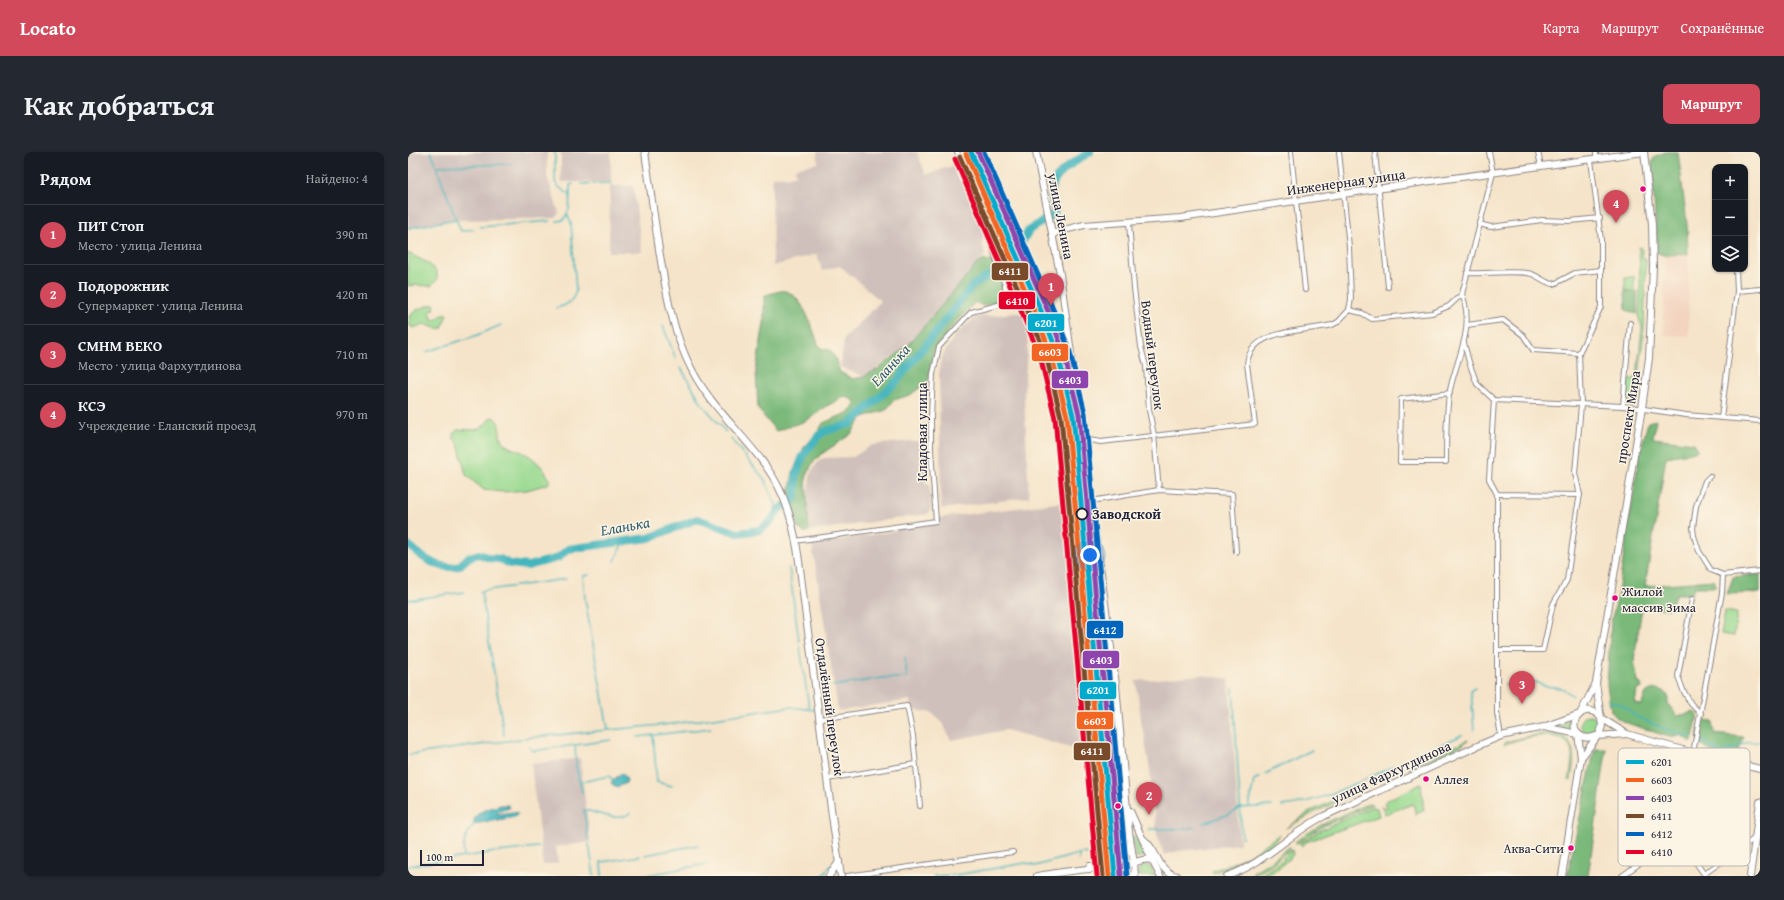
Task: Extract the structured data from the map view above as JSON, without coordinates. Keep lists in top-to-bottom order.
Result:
{
  "streets": {
    "main road": [
      "Инженерная улица",
      "улица Ленина",
      "проспект Мира",
      "Отдалённый переулок",
      "улица Фархутдинова"
    ],
    "street": ["Водный переулок", "Кладовая улица"]
  },
  "crossings": [
    ["Инженерная улица", "улица Ленина"],
    ["Инженерная улица", "Водный переулок"],
    ["Инженерная улица", "проспект Мира"],
    ["проспект Мира", "улица Фархутдинова"],
    ["Кладовая улица", "Отдалённый переулок"]
  ],
  "water": ["Еланька"],
  "places": [
    "Заводской",
    "Жилой массив Зима",
    "Аллея",
    "Аква-Сити"
  ],
  "lines": [
    "transit line 6201",
    "transit line 6403",
    "transit line 6412",
    "transit line 6603",
    "transit line 6411",
    "transit line 6410"
  ],
  "legend": [
    "6201",
    "6603",
    "6403",
    "6411",
    "6412",
    "6410"
  ],
  "scale_bar": "100 m",
  "page": {
    "header": "Locato",
    "nav": ["Карта", "Маршрут", "Сохранённые"],
    "title": "Как добраться",
    "buttons": "Маршрут",
    "heading": ["Рядом", "Найдено: 4"],
    "map_buttons": ["+", "−"],
    "pins": [
      "4",
      "1",
      "3",
      "2"
    ],
    "list": [
      {
        "mark": "1",
        "name": "ПИТ Стоп",
        "note": "Место · улица Ленина",
        "value": "390 m"
      },
      {
        "mark": "2",
        "name": "Подорожник",
        "note": "Супермаркет · улица Ленина",
        "value": "420 m"
      },
      {
        "mark": "3",
        "name": "СМНМ ВЕКО",
        "note": "Место · улица Фархутдинова",
        "value": "710 m"
      },
      {
        "mark": "4",
        "name": "КСЭ",
        "note": "Учреждение · Еланский проезд",
        "value": "970 m"
      }
    ],
    "scale": "100 m"
  }
}
